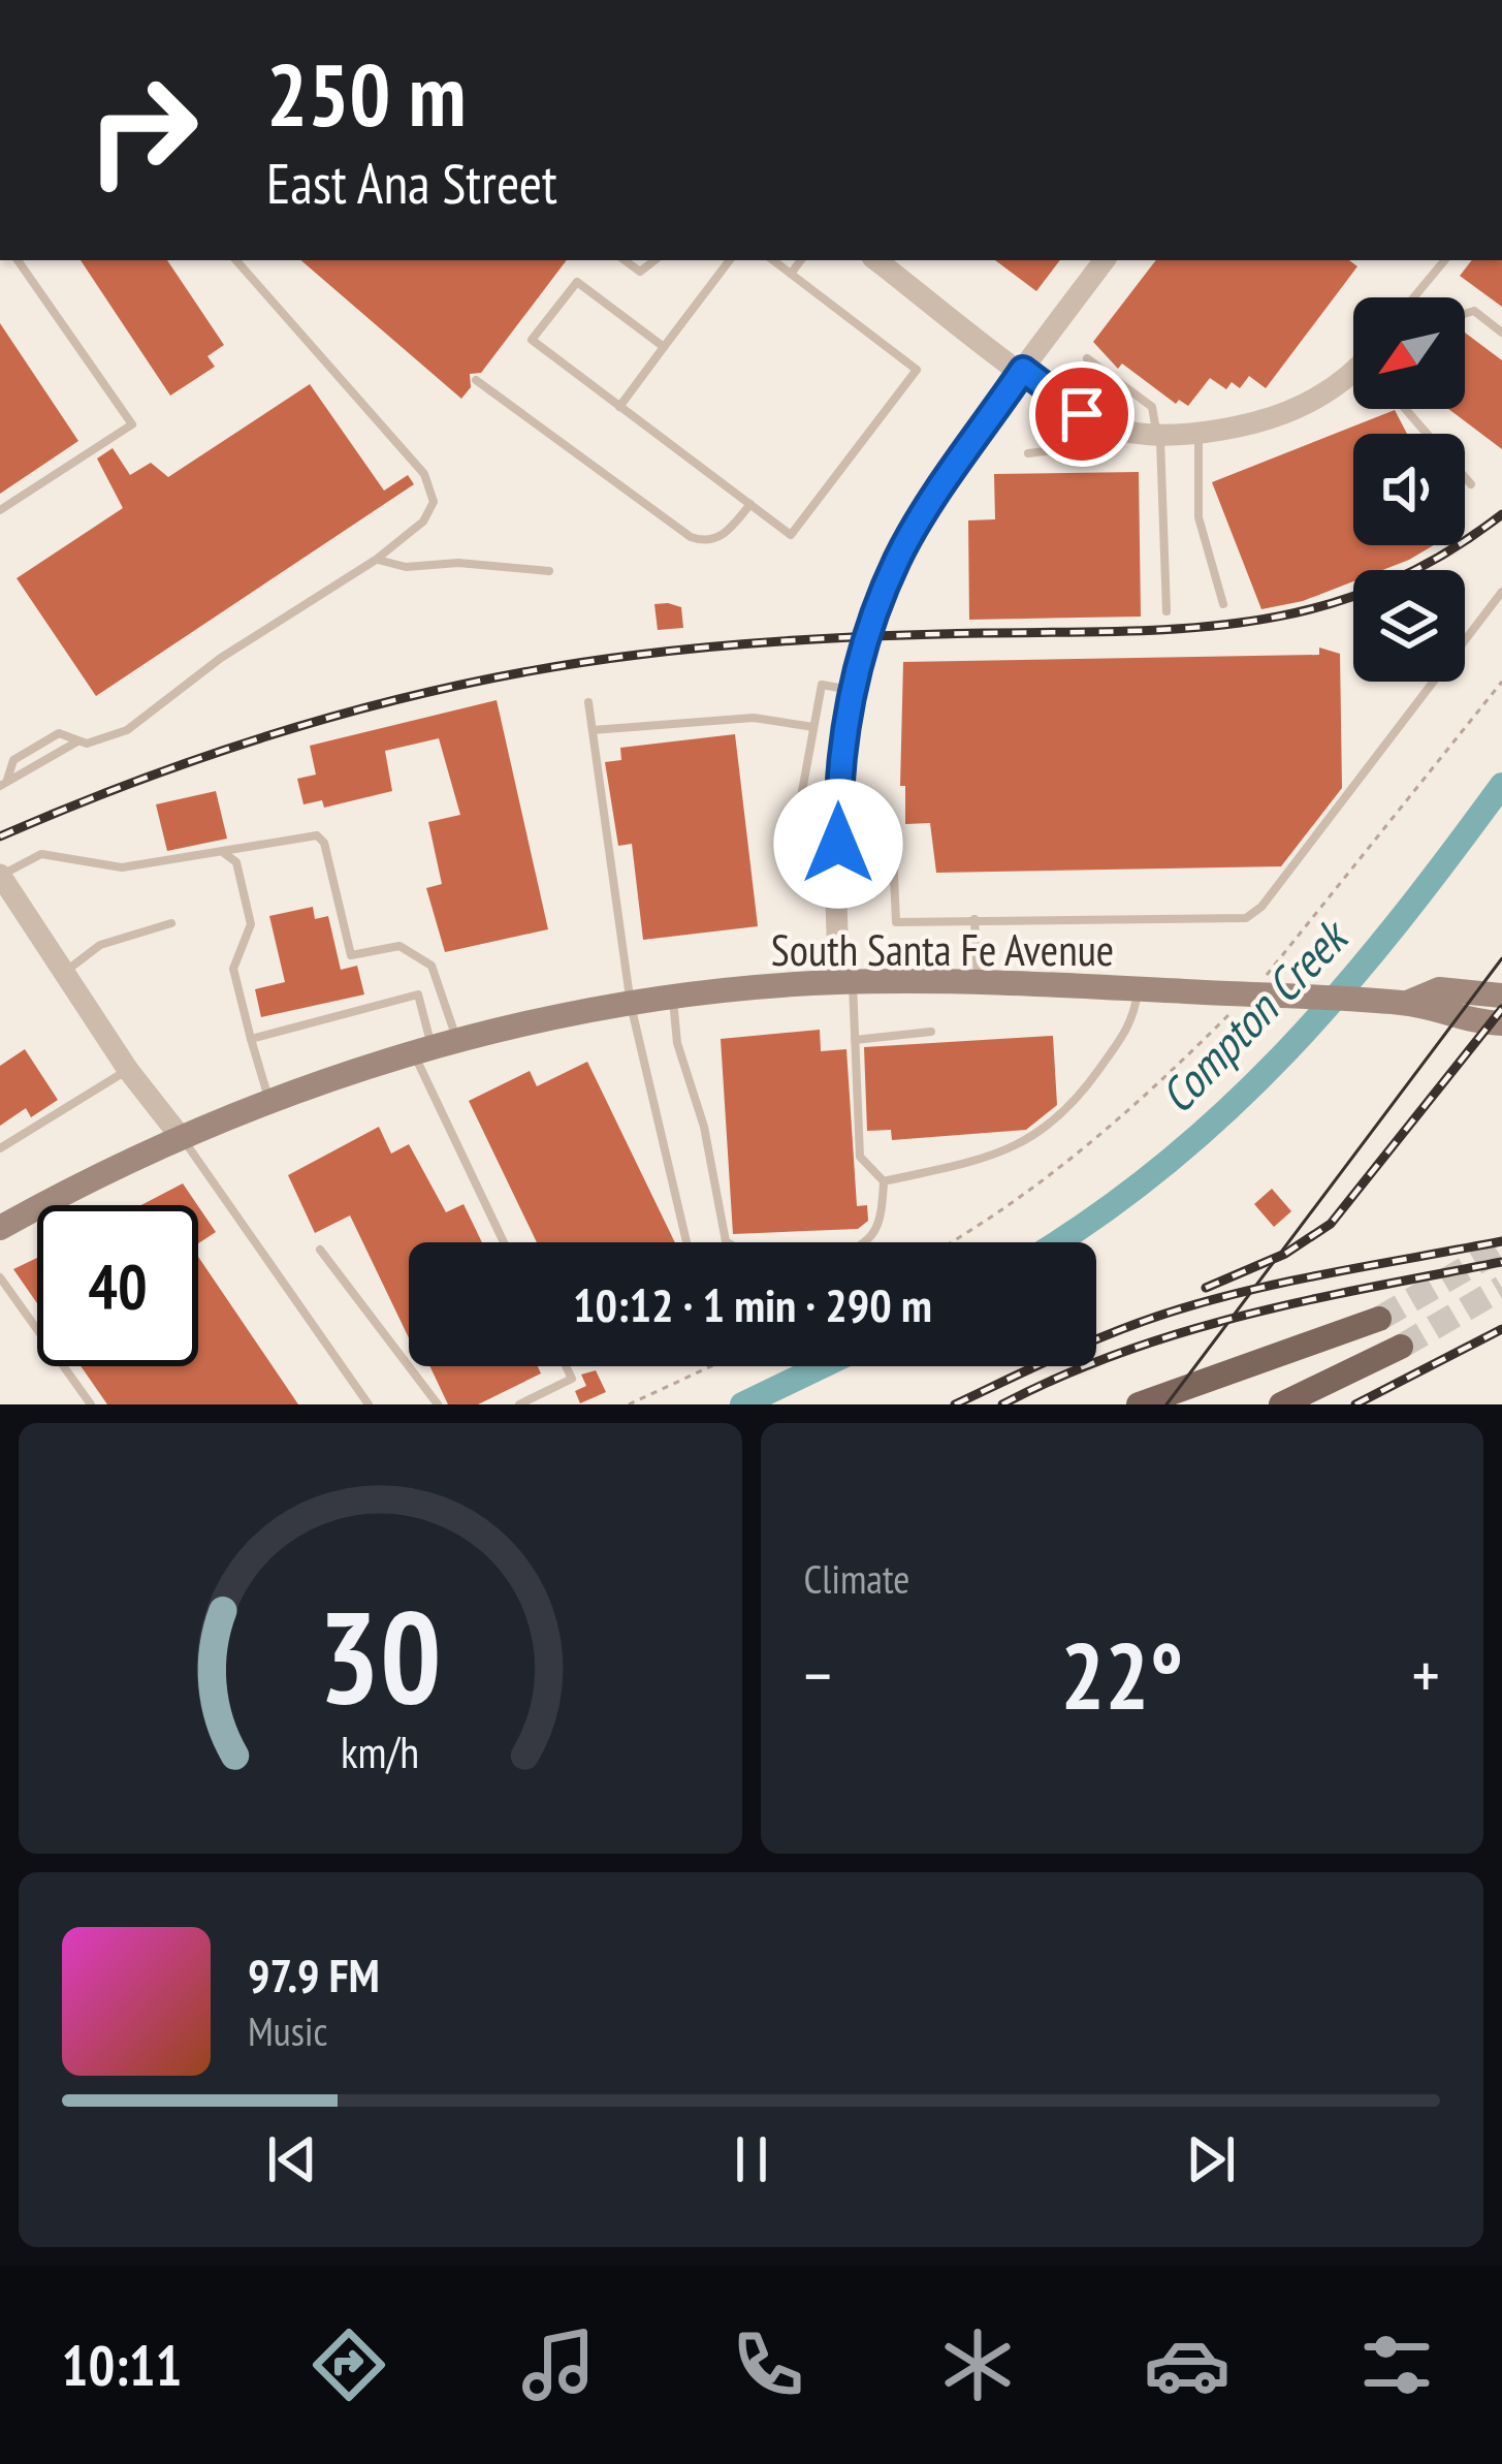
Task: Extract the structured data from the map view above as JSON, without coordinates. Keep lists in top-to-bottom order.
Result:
{
  "streets": {
    "main road": ["South Santa Fe Avenue"]
  },
  "water": ["Compton Creek"],
  "north": "bottom left",
  "page": {
    "turn": ["250 m", "East Ana Street"],
    "limit": "40",
    "trip": "10:12 · 1 min · 290 m",
    "tile": "Climate",
    "heat": ["−", "22°", "+"],
    "song": ["97.9 FM", "Music"],
    "tabs": "10:11",
    "gauge": ["30", "km/h"]
  }
}
